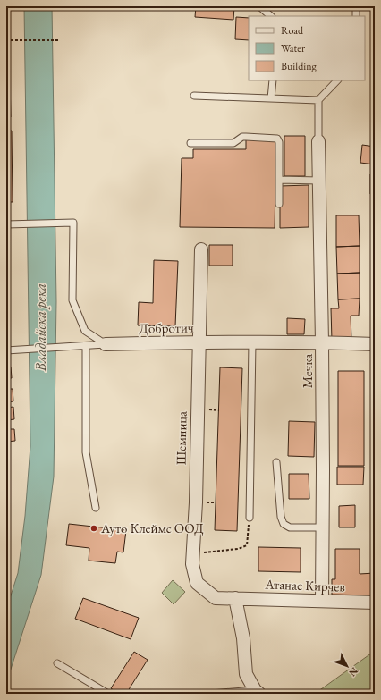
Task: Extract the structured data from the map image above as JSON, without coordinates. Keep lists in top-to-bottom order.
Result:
{
  "streets": {
    "street": [
      "Добротич",
      "Мечка",
      "Шемница",
      "Атанас Кирчев"
    ]
  },
  "crossings": [
    ["Добротич", "Мечка"],
    ["Добротич", "Шемница"],
    ["Мечка", "Атанас Кирчев"],
    ["Шемница", "Атанас Кирчев"]
  ],
  "water": ["Владайска река"],
  "places": ["Ауто Клеймс ООД"],
  "legend": ["Road", "Water", "Building"],
  "north": "bottom right"
}
